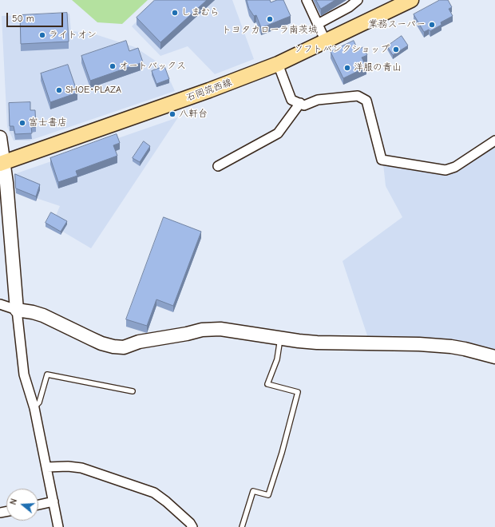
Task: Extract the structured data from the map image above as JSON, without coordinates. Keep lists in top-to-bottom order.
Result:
{
  "streets": {
    "main road": ["石岡筑西線"]
  },
  "places": [
    "しまむら",
    "トヨタカローラ南茨城",
    "業務スーパー",
    "ライトオン",
    "ソフトバンクショップ",
    "オートバックス",
    "洋服の青山",
    "SHOE･PLAZA",
    "八軒台",
    "富士書店"
  ],
  "scale_bar": "50 m",
  "north": "left"
}
